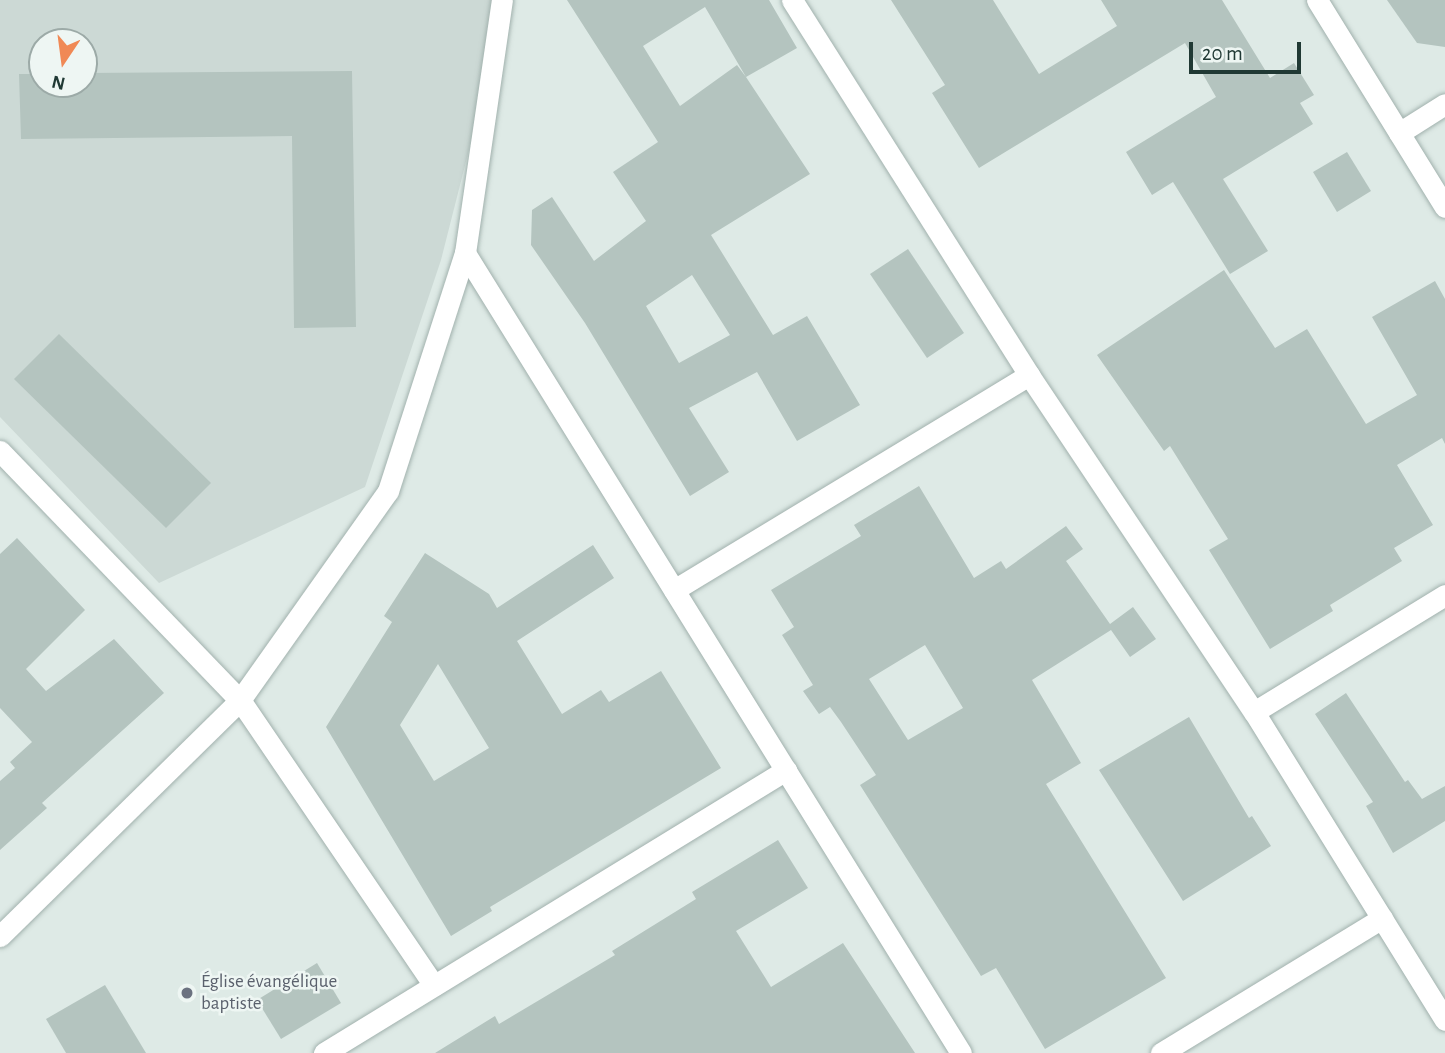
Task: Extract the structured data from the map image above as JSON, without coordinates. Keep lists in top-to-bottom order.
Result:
{
  "places": ["Église évangélique baptiste"],
  "scale_bar": "20 m",
  "north": "bottom"
}
